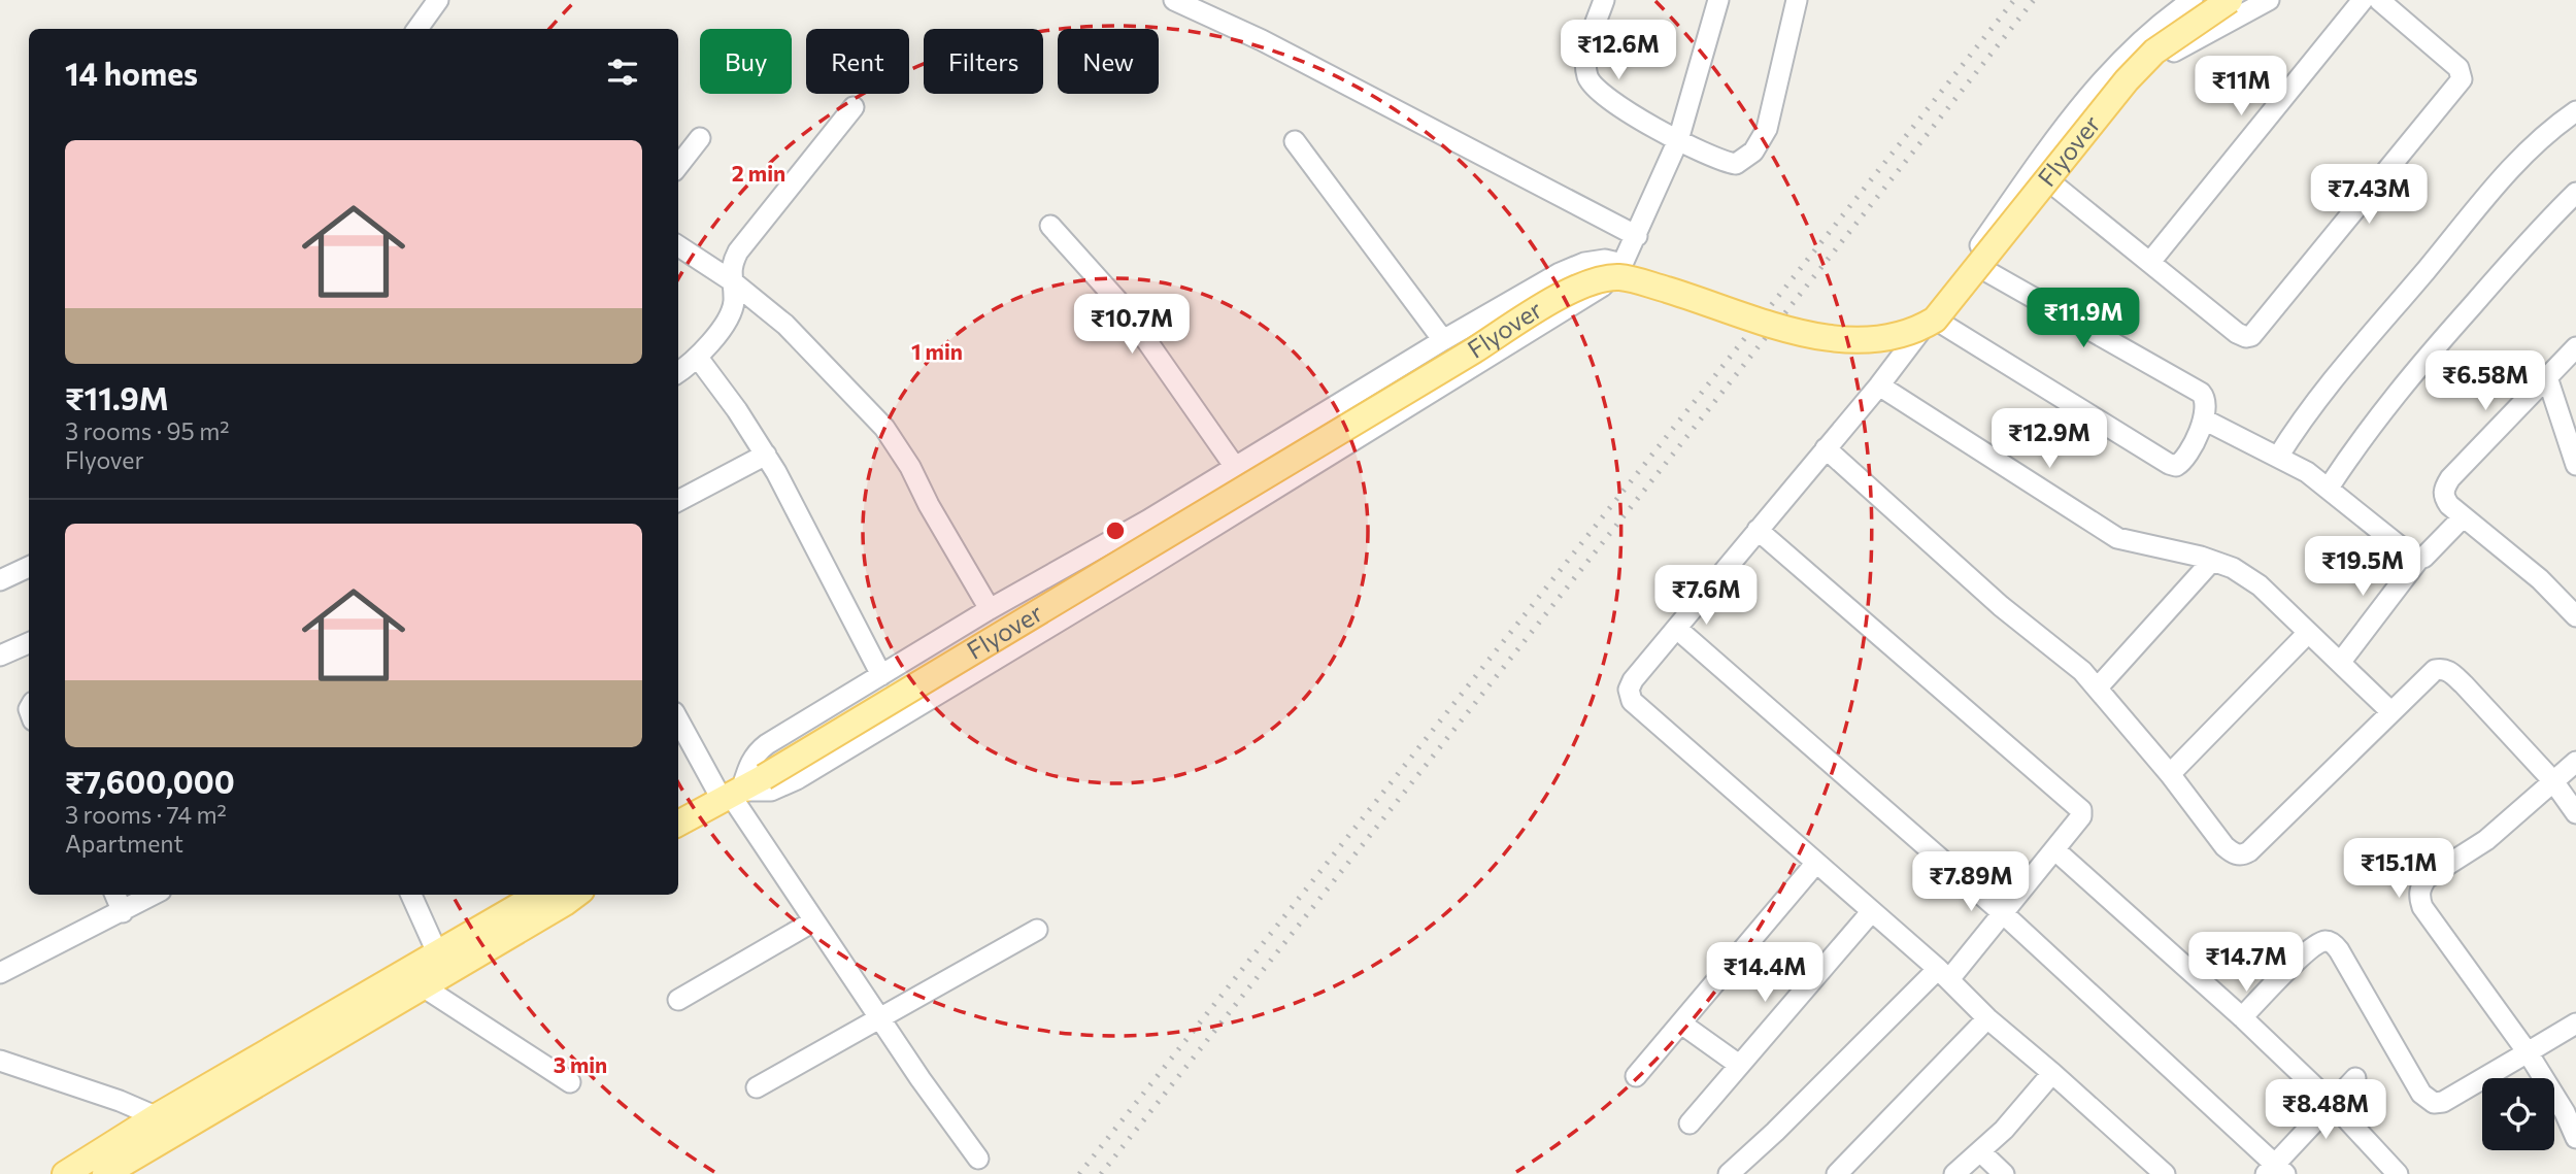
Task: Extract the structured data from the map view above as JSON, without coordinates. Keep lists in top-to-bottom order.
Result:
{
  "streets": {
    "main road": ["Flyover"]
  },
  "page": {
    "price": [
      "₹12.6M",
      "₹11M",
      "₹7.43M",
      "₹11.9M",
      "₹10.7M",
      "₹6.58M",
      "₹12.9M",
      "₹19.5M",
      "₹7.6M",
      "₹15.1M",
      "₹7.89M",
      "₹14.7M",
      "₹14.4M",
      "₹8.48M"
    ],
    "chip": [
      "Buy",
      "Rent",
      "Filters",
      "New"
    ],
    "heading": "14 homes",
    "list": [
      {
        "name": "₹11.9M",
        "note": "3 rooms · 95 m² · Flyover"
      },
      {
        "name": "₹7,600,000",
        "note": "3 rooms · 74 m² · Apartment"
      }
    ]
  },
  "rings": ["2 min", "1 min", "3 min"]
}
